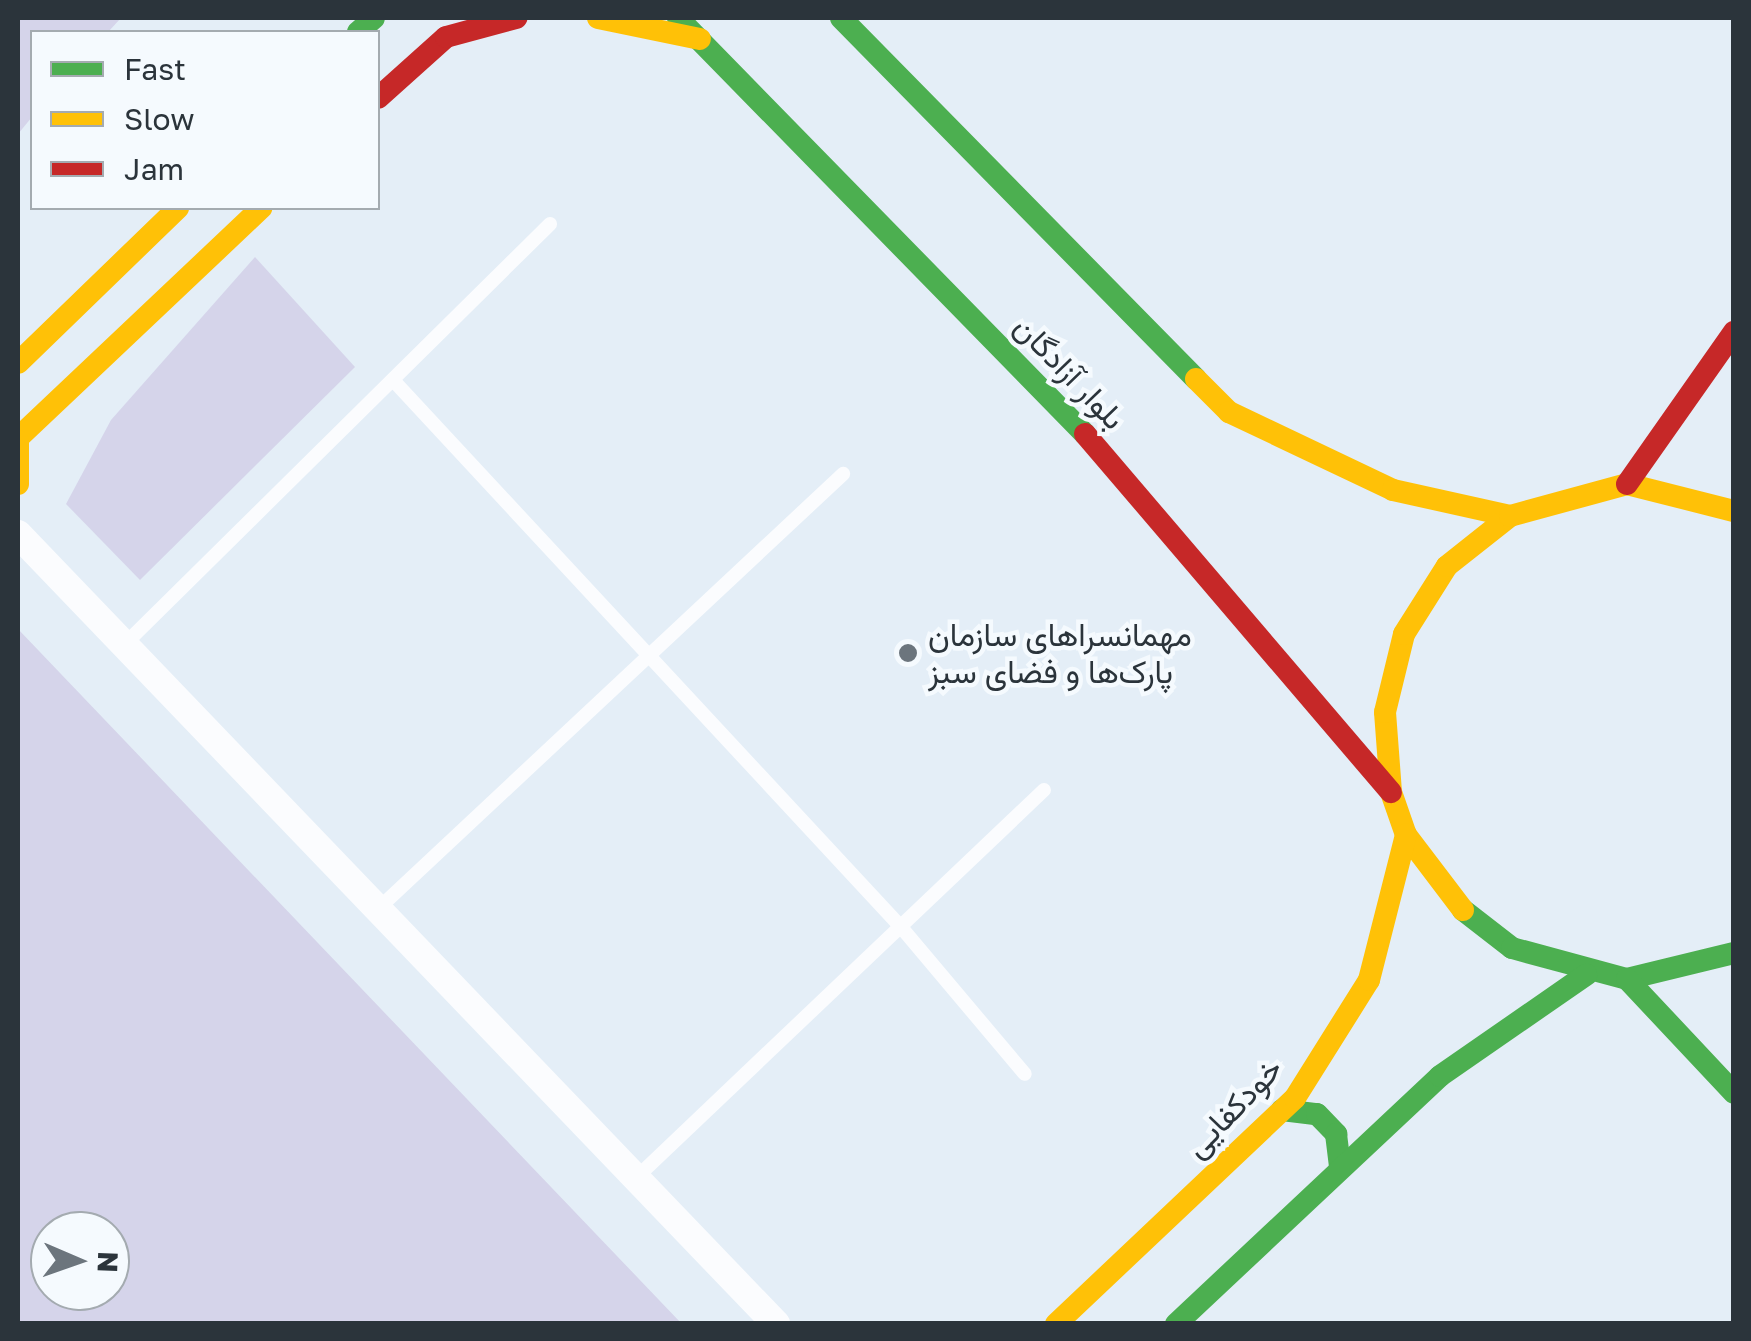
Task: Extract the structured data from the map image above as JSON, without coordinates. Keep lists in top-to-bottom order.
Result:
{
  "streets": {
    "main road": ["بلوار آزادگان", "خودکفایی"]
  },
  "places": ["مهمانسراهای سازمان پارک‌ها و فضای سبز"],
  "legend": ["Fast", "Slow", "Jam"],
  "north": "right"
}
